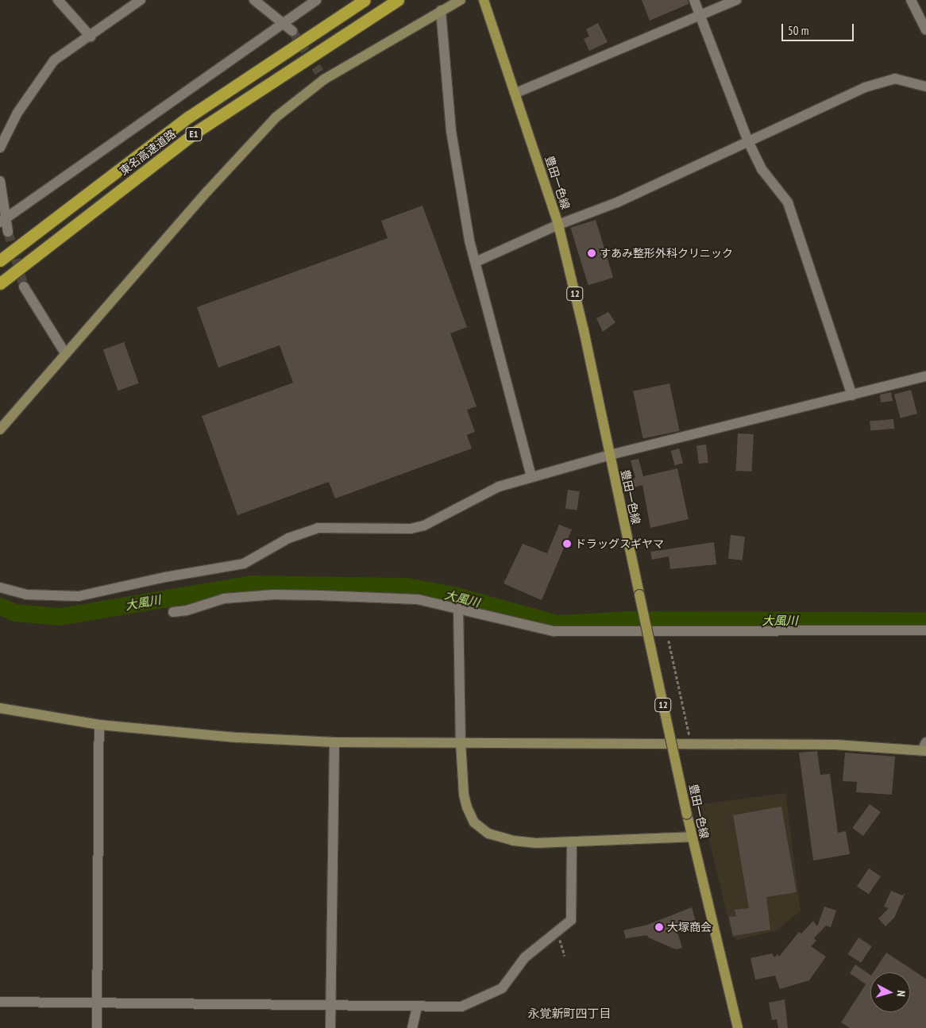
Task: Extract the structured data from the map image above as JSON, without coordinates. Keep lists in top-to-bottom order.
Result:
{
  "streets": {
    "highway": ["E1", "東名高速道路"],
    "main road": ["豊田一色線", "12"]
  },
  "districts": ["永覚新町四丁目"],
  "water": ["大風川"],
  "places": ["すあみ整形外科クリニック", "ドラッグスギヤマ", "大塚商会"],
  "scale_bar": "50 m",
  "north": "right"
}
